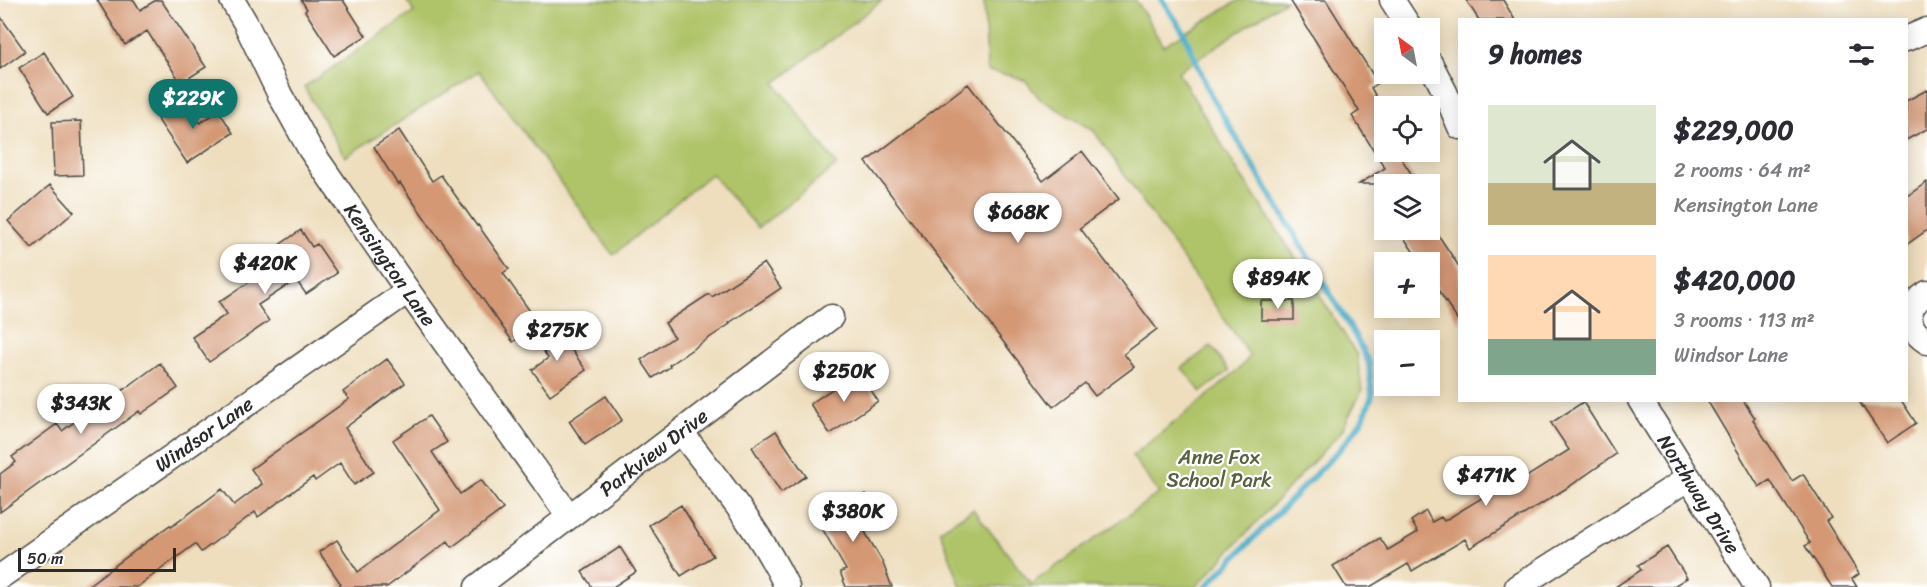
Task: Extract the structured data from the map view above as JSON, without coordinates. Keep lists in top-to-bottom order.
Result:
{
  "streets": {
    "street": [
      "Kensington Lane",
      "Windsor Lane",
      "Parkview Drive",
      "Northway Drive"
    ]
  },
  "crossings": [
    ["Kensington Lane", "Windsor Lane"],
    ["Kensington Lane", "Parkview Drive"]
  ],
  "parks": ["Anne Fox School Park"],
  "scale_bar": "50 m",
  "north": "top left",
  "page": {
    "map_buttons": ["+", "−"],
    "heading": "9 homes",
    "price": [
      "$229K",
      "$668K",
      "$420K",
      "$894K",
      "$275K",
      "$250K",
      "$343K",
      "$471K",
      "$380K"
    ],
    "list": [
      {
        "name": "$229,000",
        "note": "2 rooms · 64 m² · Kensington Lane"
      },
      {
        "name": "$420,000",
        "note": "3 rooms · 113 m² · Windsor Lane"
      }
    ],
    "scale": "50 m"
  }
}
